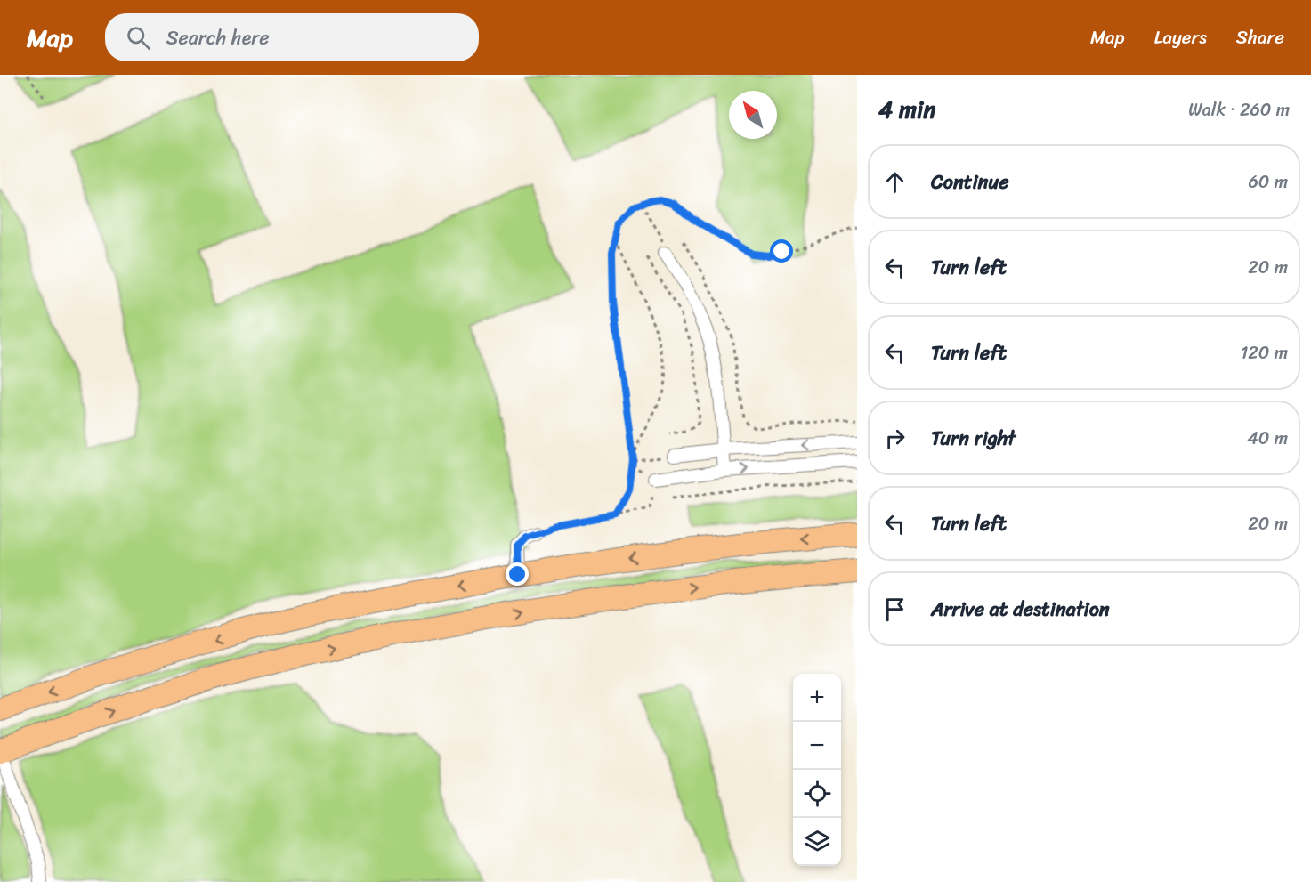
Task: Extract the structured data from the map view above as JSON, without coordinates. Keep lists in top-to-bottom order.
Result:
{
  "north": "top left",
  "page": {
    "header": "Map",
    "search": "Search here",
    "nav": ["Map", "Layers", "Share"],
    "heading": ["4 min", "Walk · 260 m"],
    "list": [
      ["Continue", "60 m"],
      ["Turn left", "20 m"],
      ["Turn left", "120 m"],
      ["Turn right", "40 m"],
      ["Turn left", "20 m"],
      "Arrive at destination"
    ],
    "map_buttons": ["+", "−"]
  }
}
